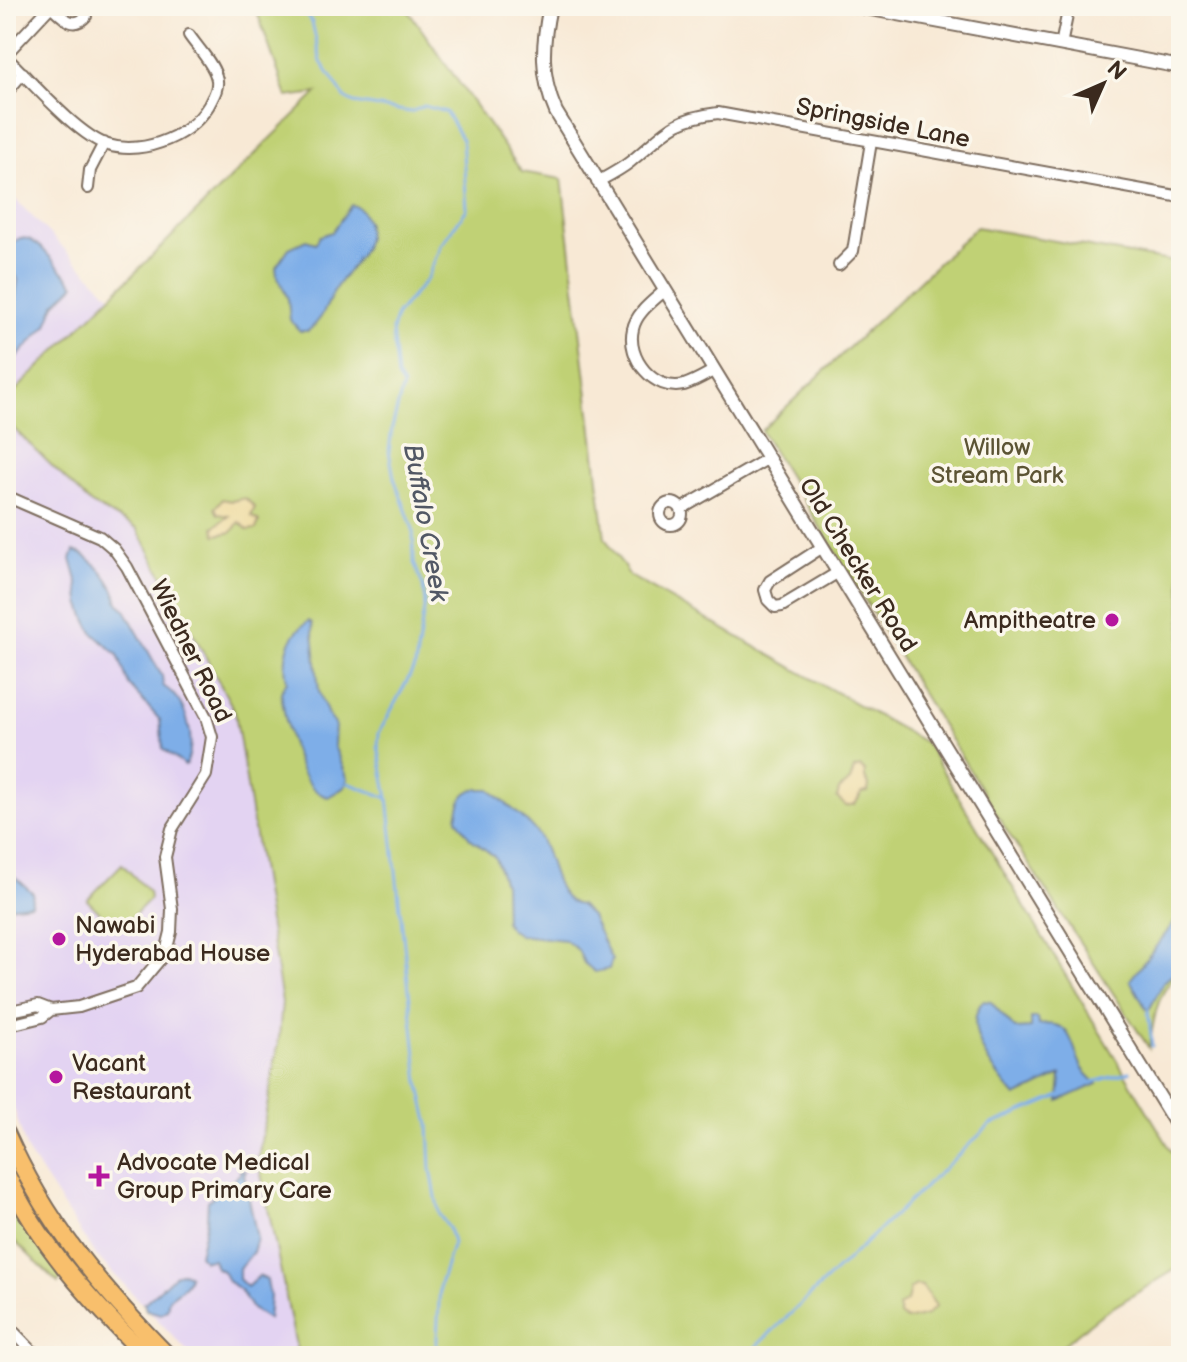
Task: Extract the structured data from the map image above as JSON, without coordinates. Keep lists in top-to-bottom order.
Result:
{
  "streets": {
    "street": ["Springside Lane", "Old Checker Road", "Wiedner Road"]
  },
  "crossings": [
    ["Springside Lane", "Old Checker Road"]
  ],
  "water": ["Buffalo Creek"],
  "parks": ["Willow Stream Park"],
  "places": {
    "other": ["Ampitheatre", "Nawabi Hyderabad House", "Vacant Restaurant"],
    "health": ["Advocate Medical Group Primary Care"]
  },
  "north": "top right"
}
